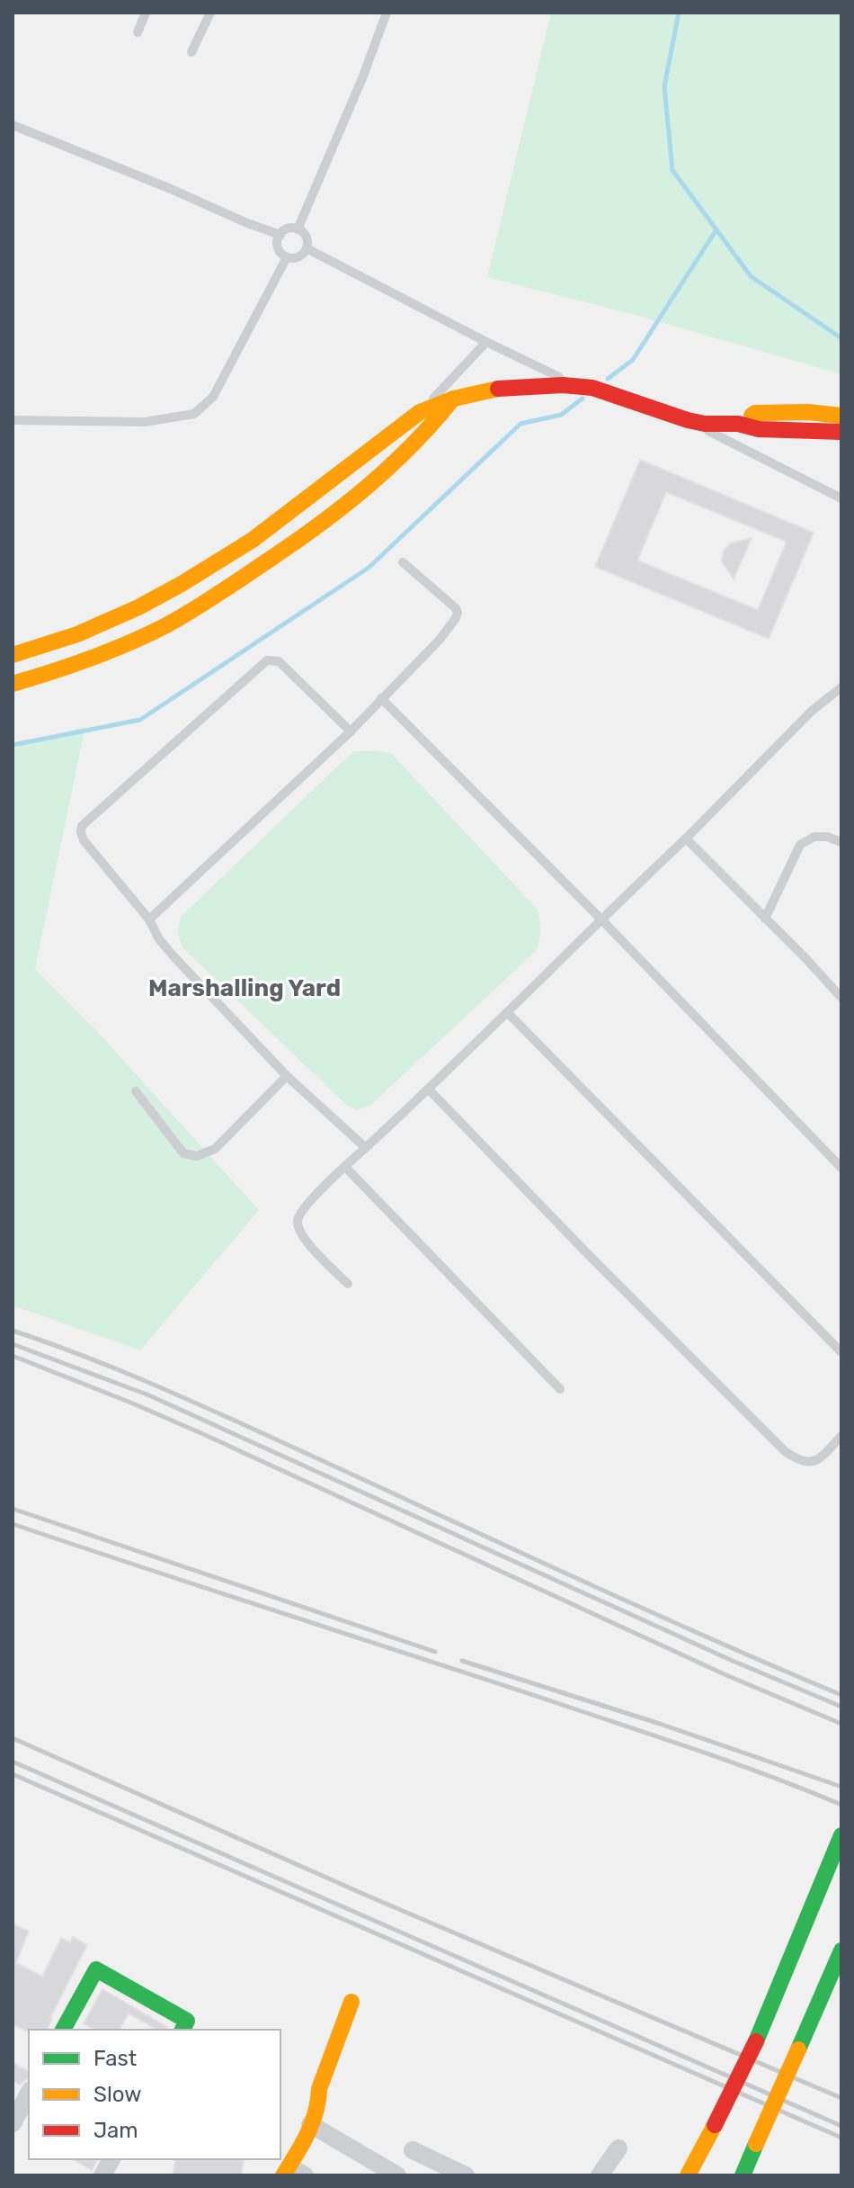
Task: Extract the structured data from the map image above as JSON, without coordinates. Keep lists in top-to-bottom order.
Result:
{
  "districts": ["Marshalling Yard"],
  "legend": ["Fast", "Slow", "Jam"]
}
